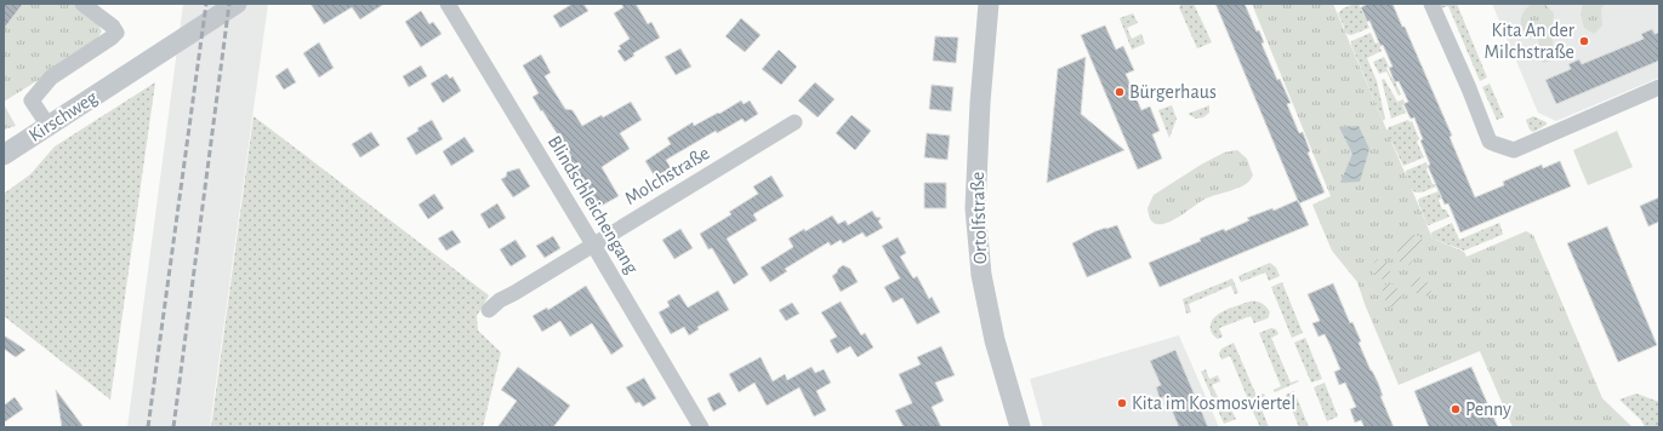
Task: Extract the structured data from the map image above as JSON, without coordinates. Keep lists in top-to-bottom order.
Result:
{
  "streets": {
    "street": [
      "Kirschweg",
      "Molchstraße",
      "Blindschleichengang",
      "Ortolfstraße"
    ]
  },
  "crossings": [
    ["Molchstraße", "Blindschleichengang"]
  ],
  "places": [
    "Kita An der Milchstraße",
    "Bürgerhaus",
    "Kita im Kosmosviertel",
    "Penny"
  ]
}
